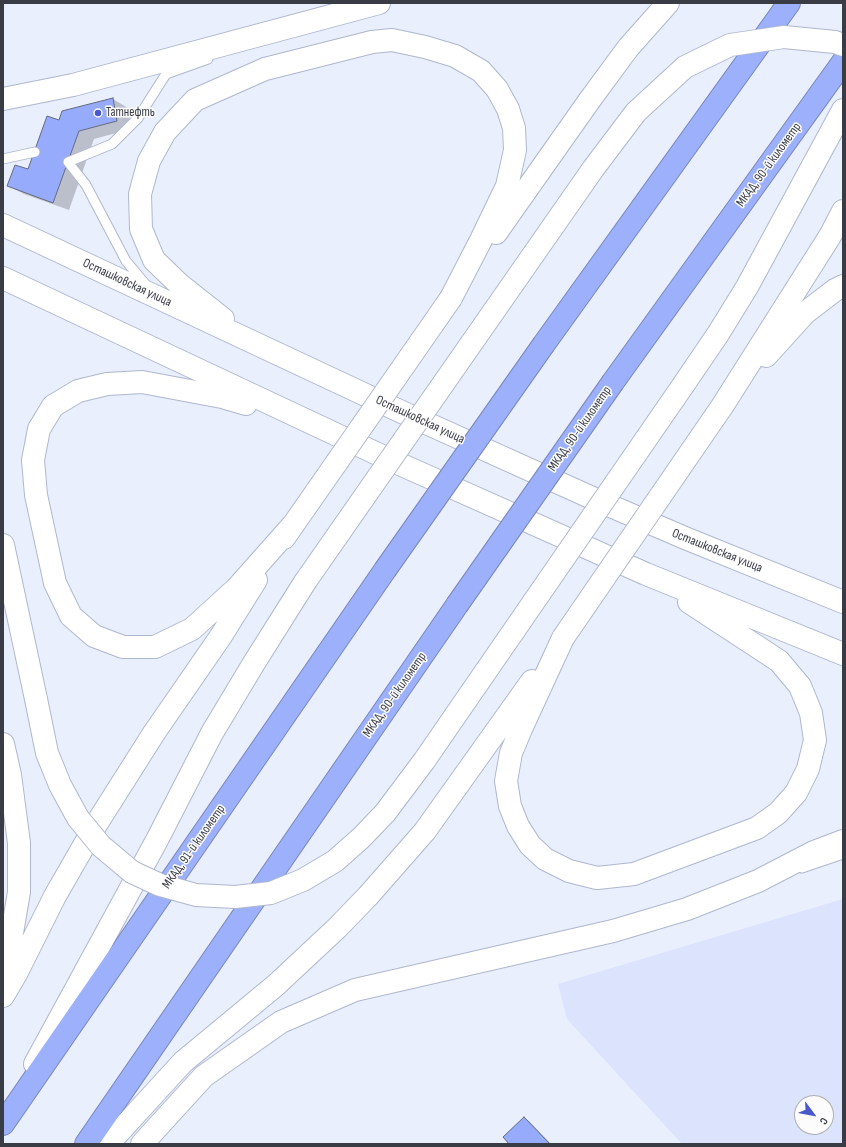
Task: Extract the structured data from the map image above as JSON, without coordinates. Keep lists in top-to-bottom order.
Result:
{
  "streets": {
    "highway": ["МКАД, 90-й километр", "МКАД, 91-й километр"],
    "main road": ["Осташковская улица"]
  },
  "places": ["Татнефть"],
  "north": "bottom right"
}
